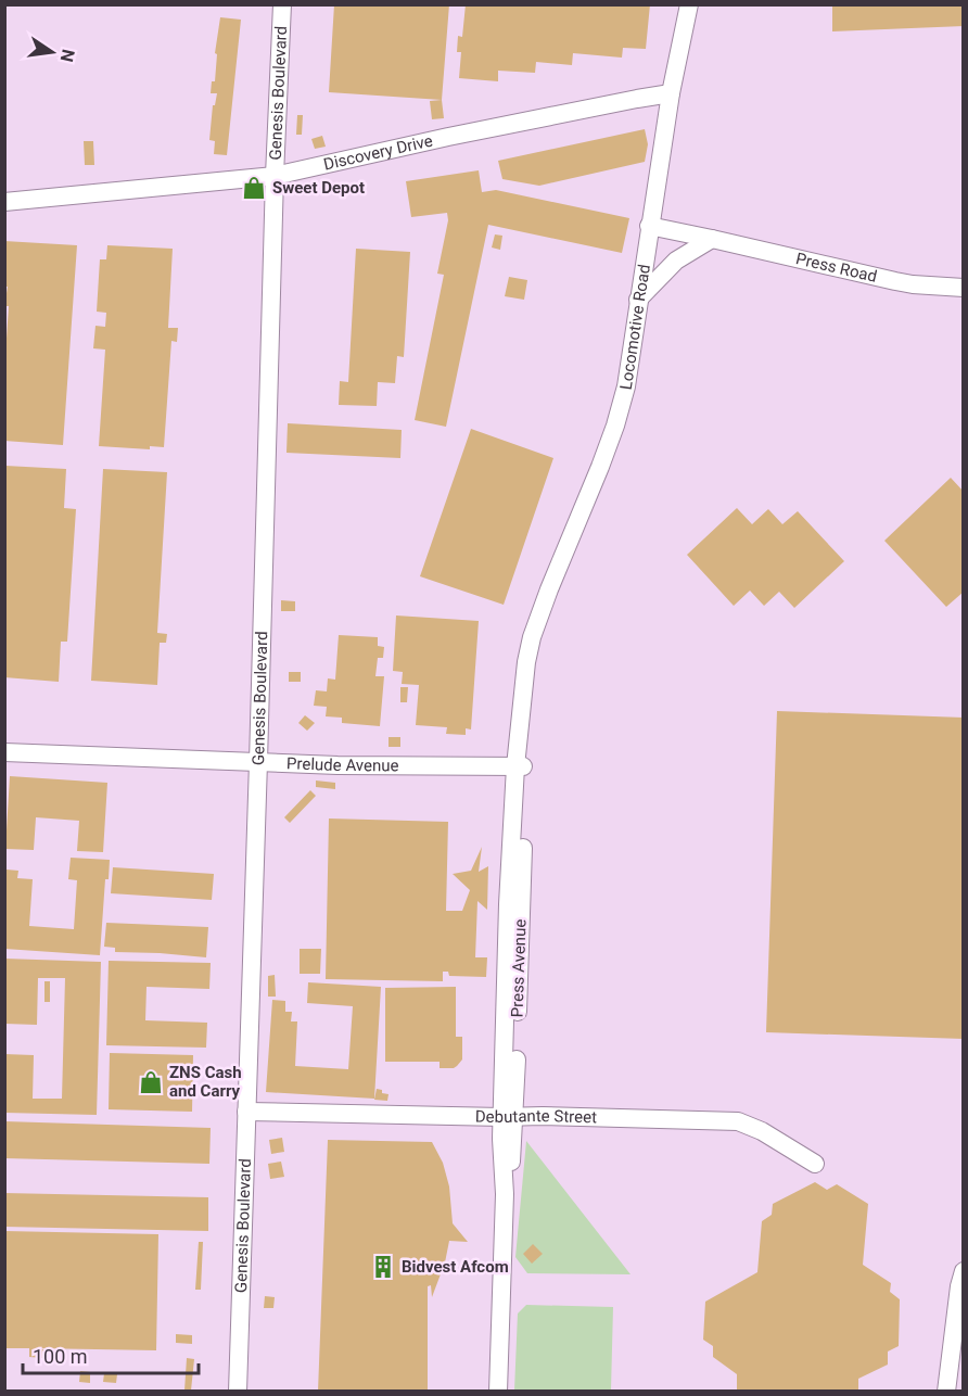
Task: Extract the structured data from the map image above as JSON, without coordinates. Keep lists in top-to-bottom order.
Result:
{
  "streets": {
    "street": [
      "Genesis Boulevard",
      "Discovery Drive",
      "Press Road",
      "Locomotive Road",
      "Prelude Avenue",
      "Press Avenue",
      "Debutante Street"
    ]
  },
  "crossings": [
    ["Genesis Boulevard", "Discovery Drive"],
    ["Genesis Boulevard", "Prelude Avenue"],
    ["Genesis Boulevard", "Debutante Street"],
    ["Discovery Drive", "Locomotive Road"],
    ["Press Road", "Locomotive Road"],
    ["Locomotive Road", "Press Avenue"],
    ["Prelude Avenue", "Press Avenue"],
    ["Press Avenue", "Debutante Street"]
  ],
  "places": {
    "shop": ["Sweet Depot", "ZNS Cash and Carry"],
    "building": ["Bidvest Afcom"]
  },
  "scale_bar": "100 m",
  "north": "right"
}
